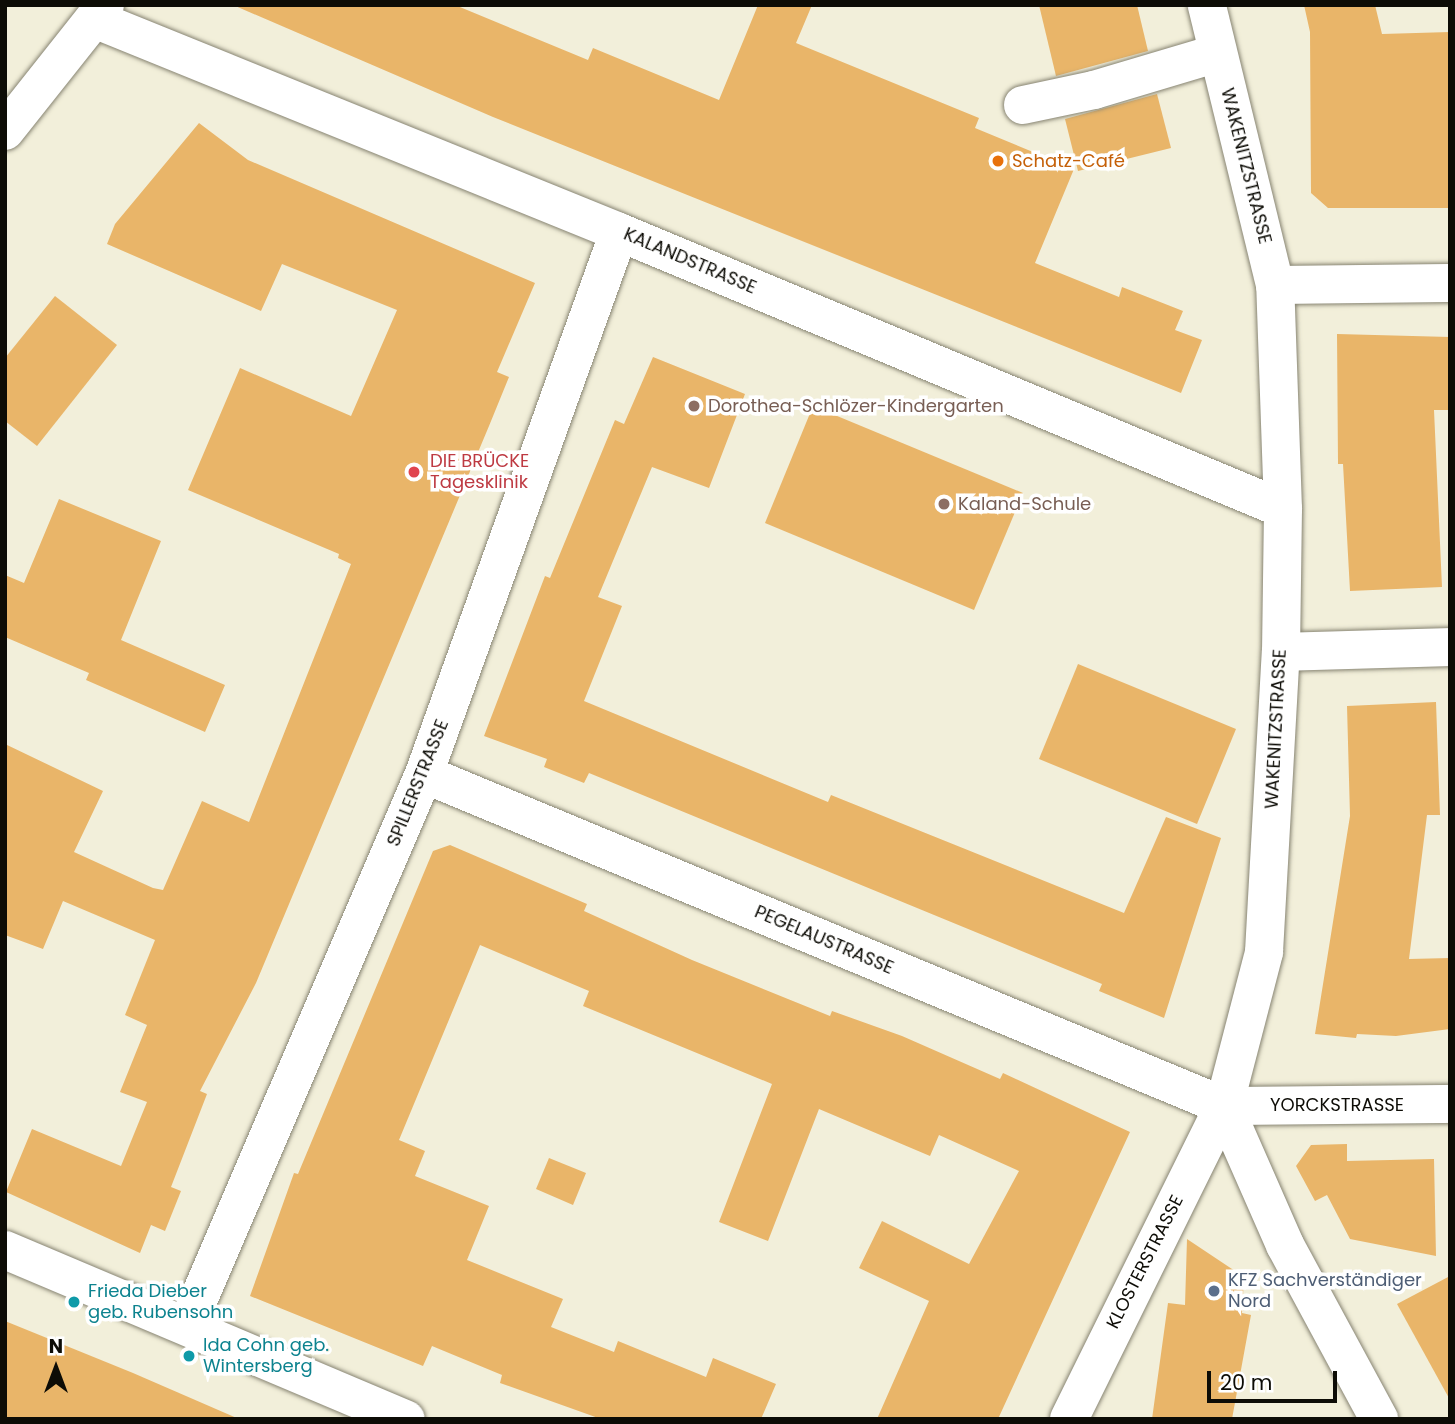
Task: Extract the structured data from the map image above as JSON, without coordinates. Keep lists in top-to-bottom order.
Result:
{
  "streets": {
    "street": [
      "WAKENITZSTRASSE",
      "KALANDSTRASSE",
      "SPILLERSTRASSE",
      "PEGELAUSTRASSE",
      "YORCKSTRASSE",
      "KLOSTERSTRASSE"
    ]
  },
  "crossings": [
    ["WAKENITZSTRASSE", "KALANDSTRASSE"],
    ["WAKENITZSTRASSE", "PEGELAUSTRASSE"],
    ["WAKENITZSTRASSE", "YORCKSTRASSE"],
    ["WAKENITZSTRASSE", "KLOSTERSTRASSE"],
    ["KALANDSTRASSE", "SPILLERSTRASSE"],
    ["SPILLERSTRASSE", "PEGELAUSTRASSE"],
    ["PEGELAUSTRASSE", "YORCKSTRASSE"],
    ["PEGELAUSTRASSE", "KLOSTERSTRASSE"],
    ["YORCKSTRASSE", "KLOSTERSTRASSE"]
  ],
  "places": [
    "Schatz-Café",
    "Dorothea-Schlözer-Kindergarten",
    "DIE BRÜCKE Tagesklinik",
    "Kaland-Schule",
    "KFZ Sachverständiger Nord",
    "Frieda Dieber geb. Rubensohn",
    "Ida Cohn geb. Wintersberg"
  ],
  "scale_bar": "20 m",
  "north": "top"
}
